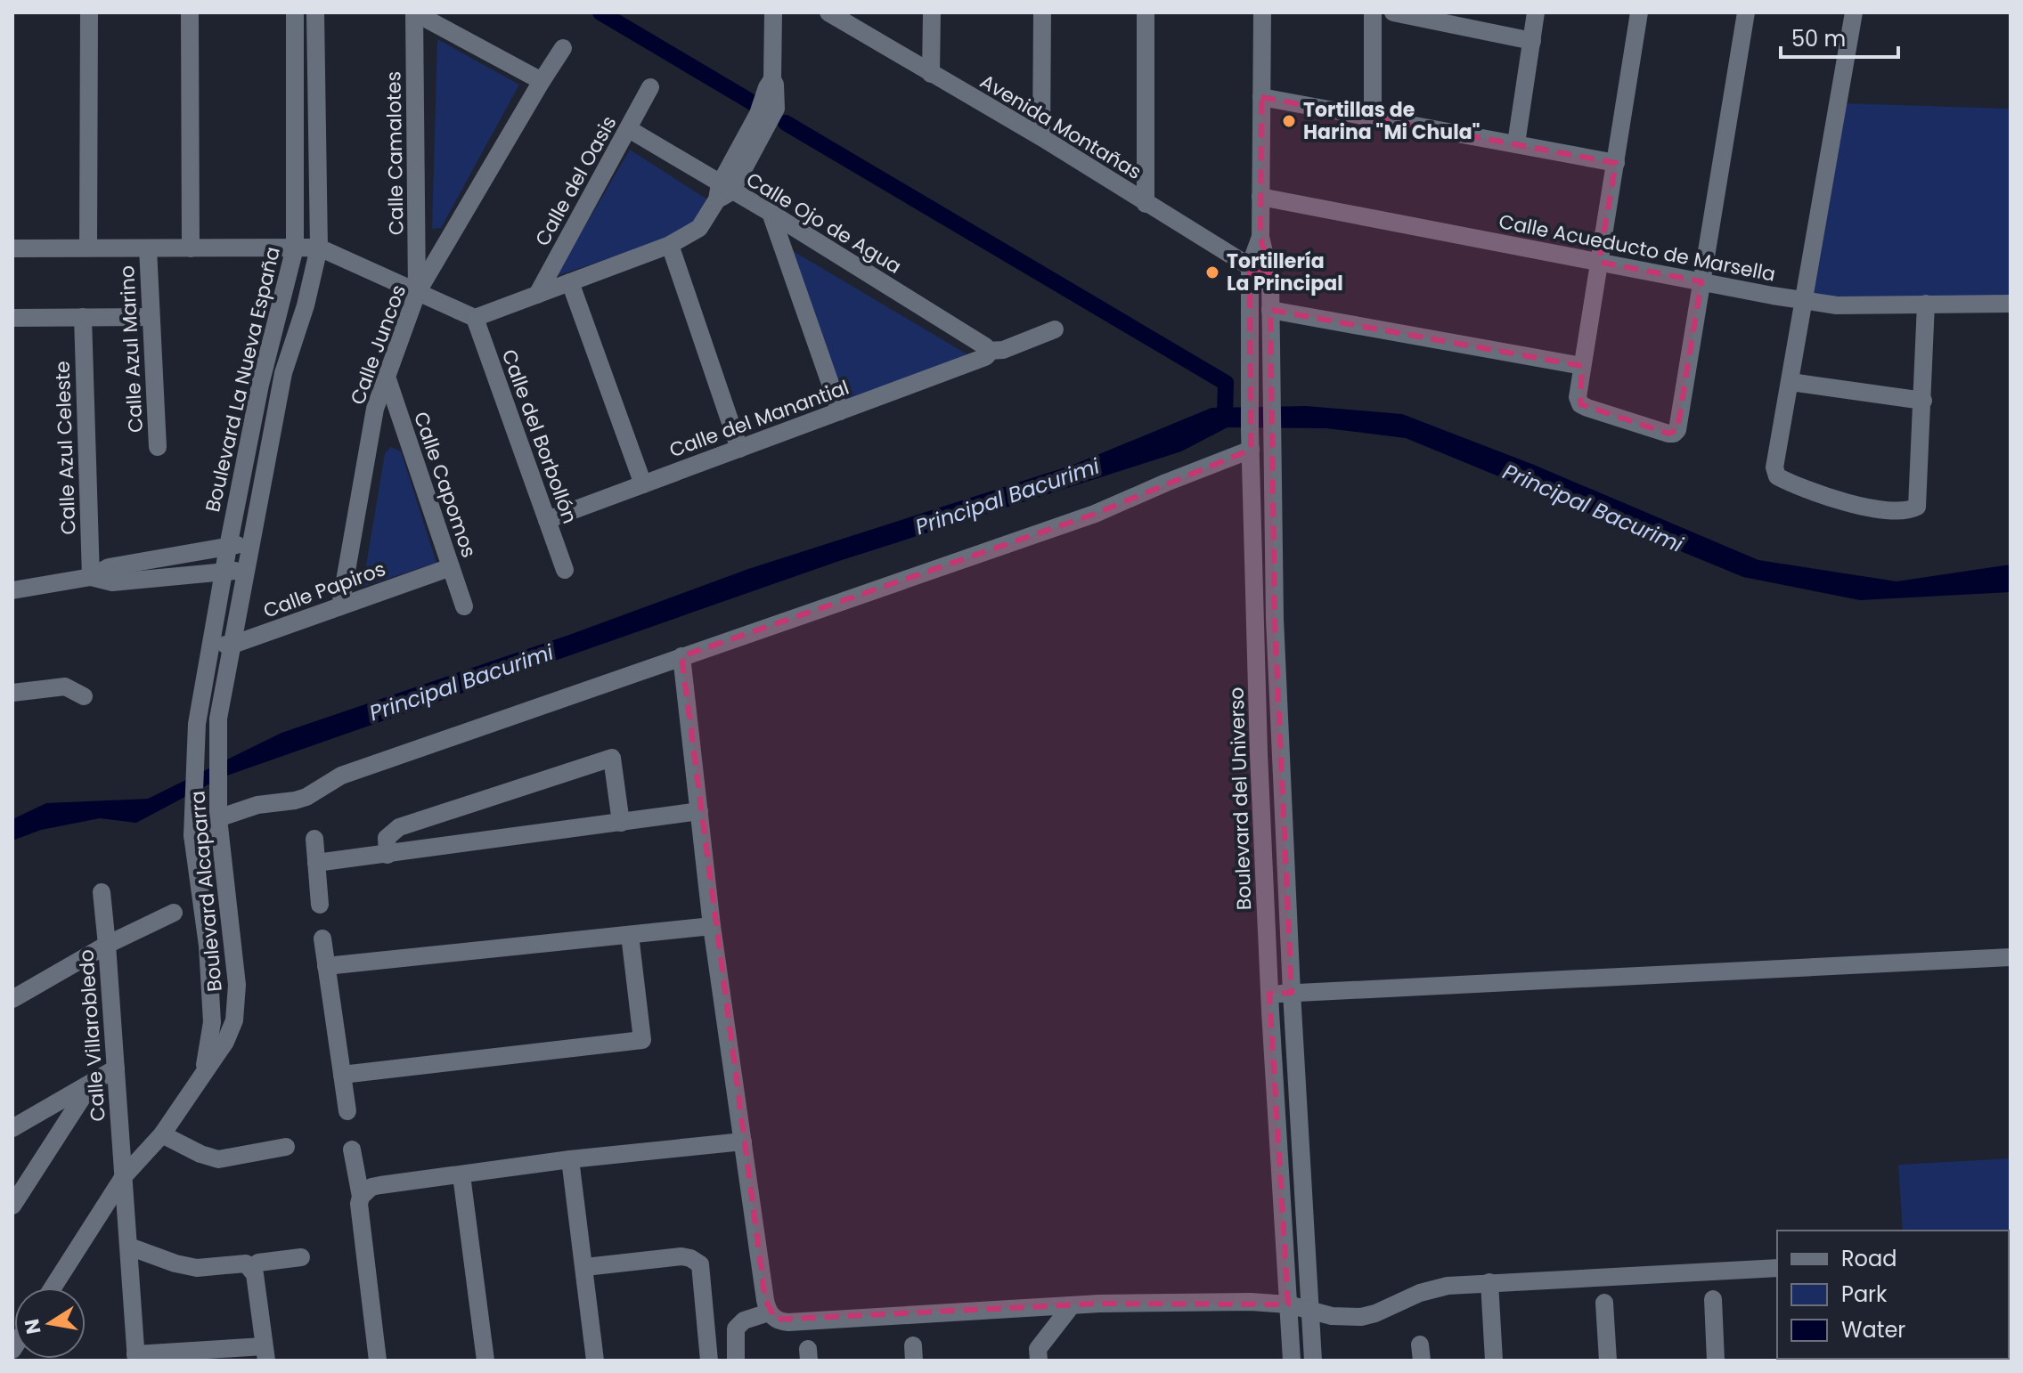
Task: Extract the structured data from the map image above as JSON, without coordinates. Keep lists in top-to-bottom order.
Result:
{
  "streets": {
    "street": [
      "Avenida Montañas",
      "Calle Camalotes",
      "Calle del Oasis",
      "Calle Ojo de Agua",
      "Calle Acueducto de Marsella",
      "Calle Juncos",
      "Calle Azul Marino",
      "Boulevard La Nueva España",
      "Calle del Manantial",
      "Calle del Borbollón",
      "Calle Azul Celeste",
      "Calle Capomos",
      "Calle Papiros",
      "Boulevard del Universo",
      "Boulevard Alcaparra",
      "Calle Villarobledo"
    ]
  },
  "crossings": [
    ["Avenida Montañas", "Boulevard del Universo"],
    ["Calle Camalotes", "Calle Juncos"],
    ["Calle del Oasis", "Calle Ojo de Agua"],
    ["Calle Ojo de Agua", "Calle del Manantial"],
    ["Calle Acueducto de Marsella", "Boulevard del Universo"],
    ["Calle Juncos", "Calle Capomos"],
    ["Calle Juncos", "Calle Papiros"],
    ["Boulevard La Nueva España", "Calle Papiros"],
    ["Boulevard La Nueva España", "Boulevard Alcaparra"],
    ["Calle del Manantial", "Calle del Borbollón"],
    ["Calle Capomos", "Calle Papiros"],
    ["Boulevard Alcaparra", "Calle Villarobledo"]
  ],
  "water": ["Principal Bacurimi"],
  "places": ["Tortillas de Harina \"Mi Chula\"", "Tortillería La Principal"],
  "legend": ["Road", "Park", "Water"],
  "scale_bar": "50 m",
  "north": "left"
}
